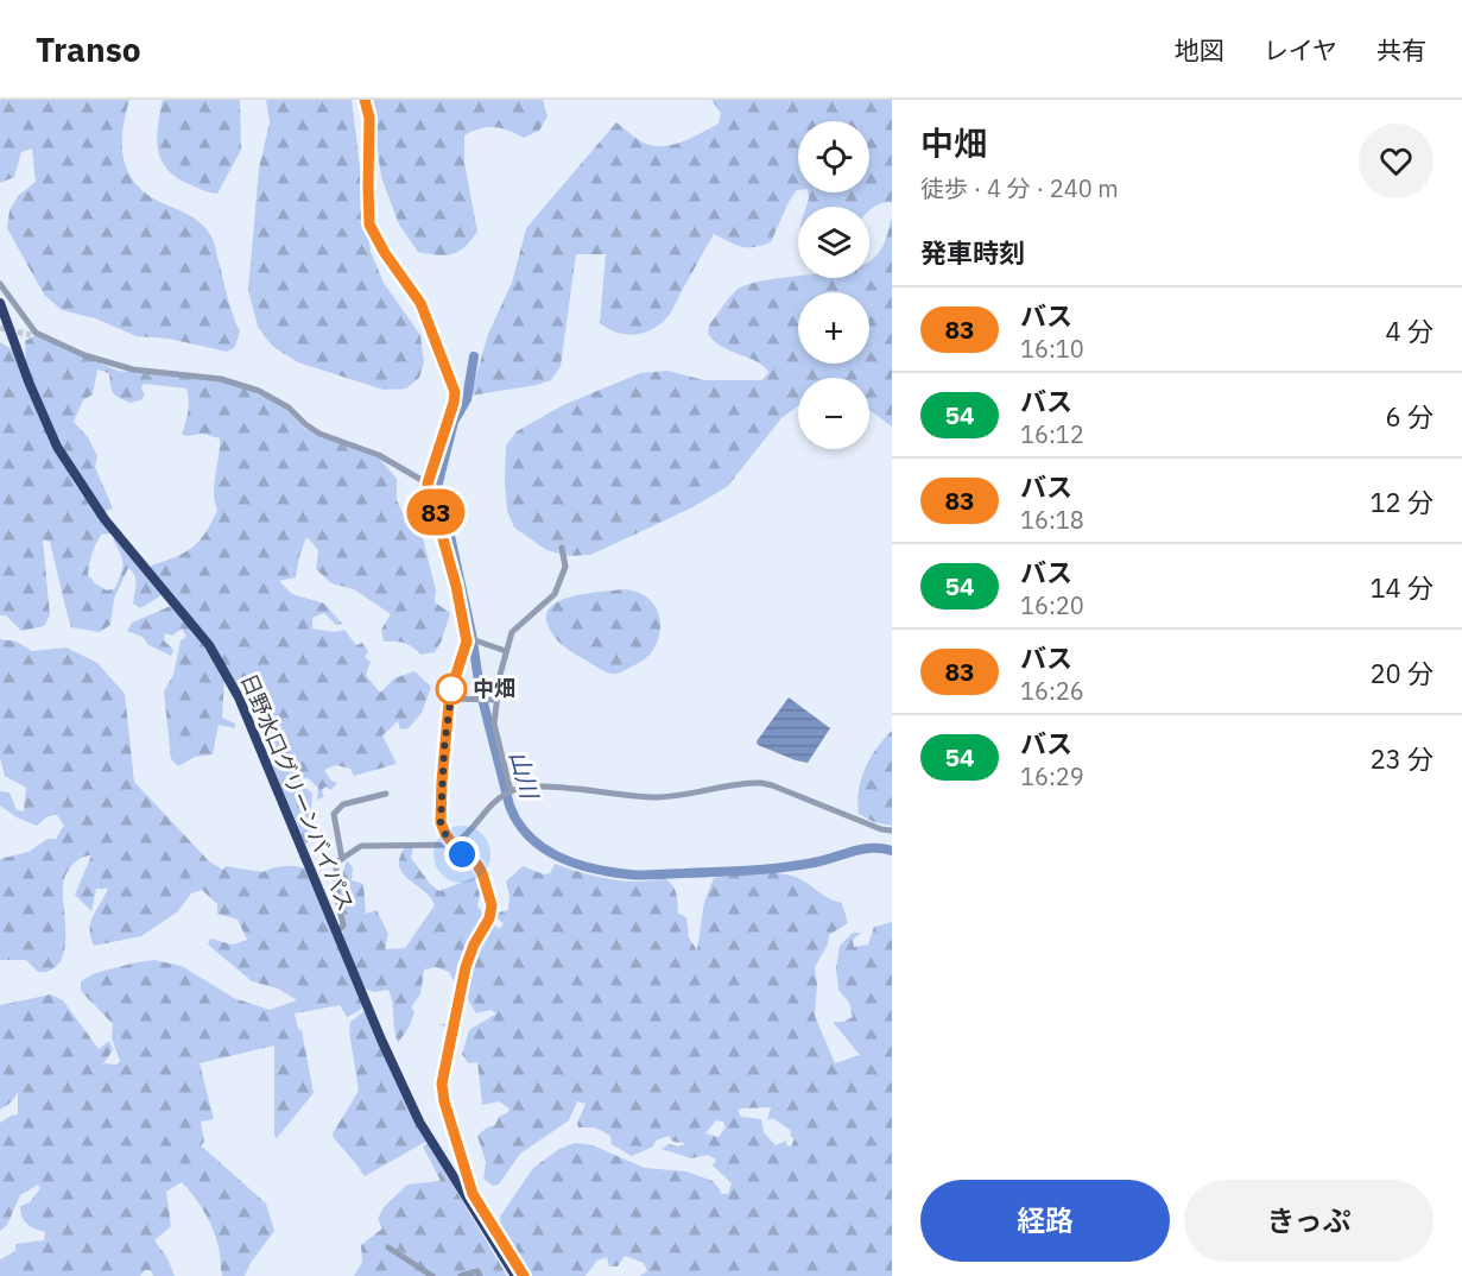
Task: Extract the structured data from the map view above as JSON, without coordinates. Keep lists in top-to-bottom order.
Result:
{
  "streets": {
    "highway": ["日野水口グリーンバイパス"]
  },
  "water": ["山川"],
  "places": ["中畑"],
  "lines": ["bus line 83"],
  "page": {
    "header": "Transo",
    "nav": ["地図", "レイヤ", "共有"],
    "on_map": "83",
    "heading": [
      ["中畑", "徒歩 · 4 分 · 240 m"],
      "発車時刻"
    ],
    "map_buttons": ["+", "−"],
    "list": [
      {
        "mark": "83",
        "name": "バス",
        "note": "16:10",
        "value": "4 分"
      },
      {
        "mark": "54",
        "name": "バス",
        "note": "16:12",
        "value": "6 分"
      },
      {
        "mark": "83",
        "name": "バス",
        "note": "16:18",
        "value": "12 分"
      },
      {
        "mark": "54",
        "name": "バス",
        "note": "16:20",
        "value": "14 分"
      },
      {
        "mark": "83",
        "name": "バス",
        "note": "16:26",
        "value": "20 分"
      },
      {
        "mark": "54",
        "name": "バス",
        "note": "16:29",
        "value": "23 分"
      }
    ],
    "buttons": ["経路", "きっぷ"]
  }
}
